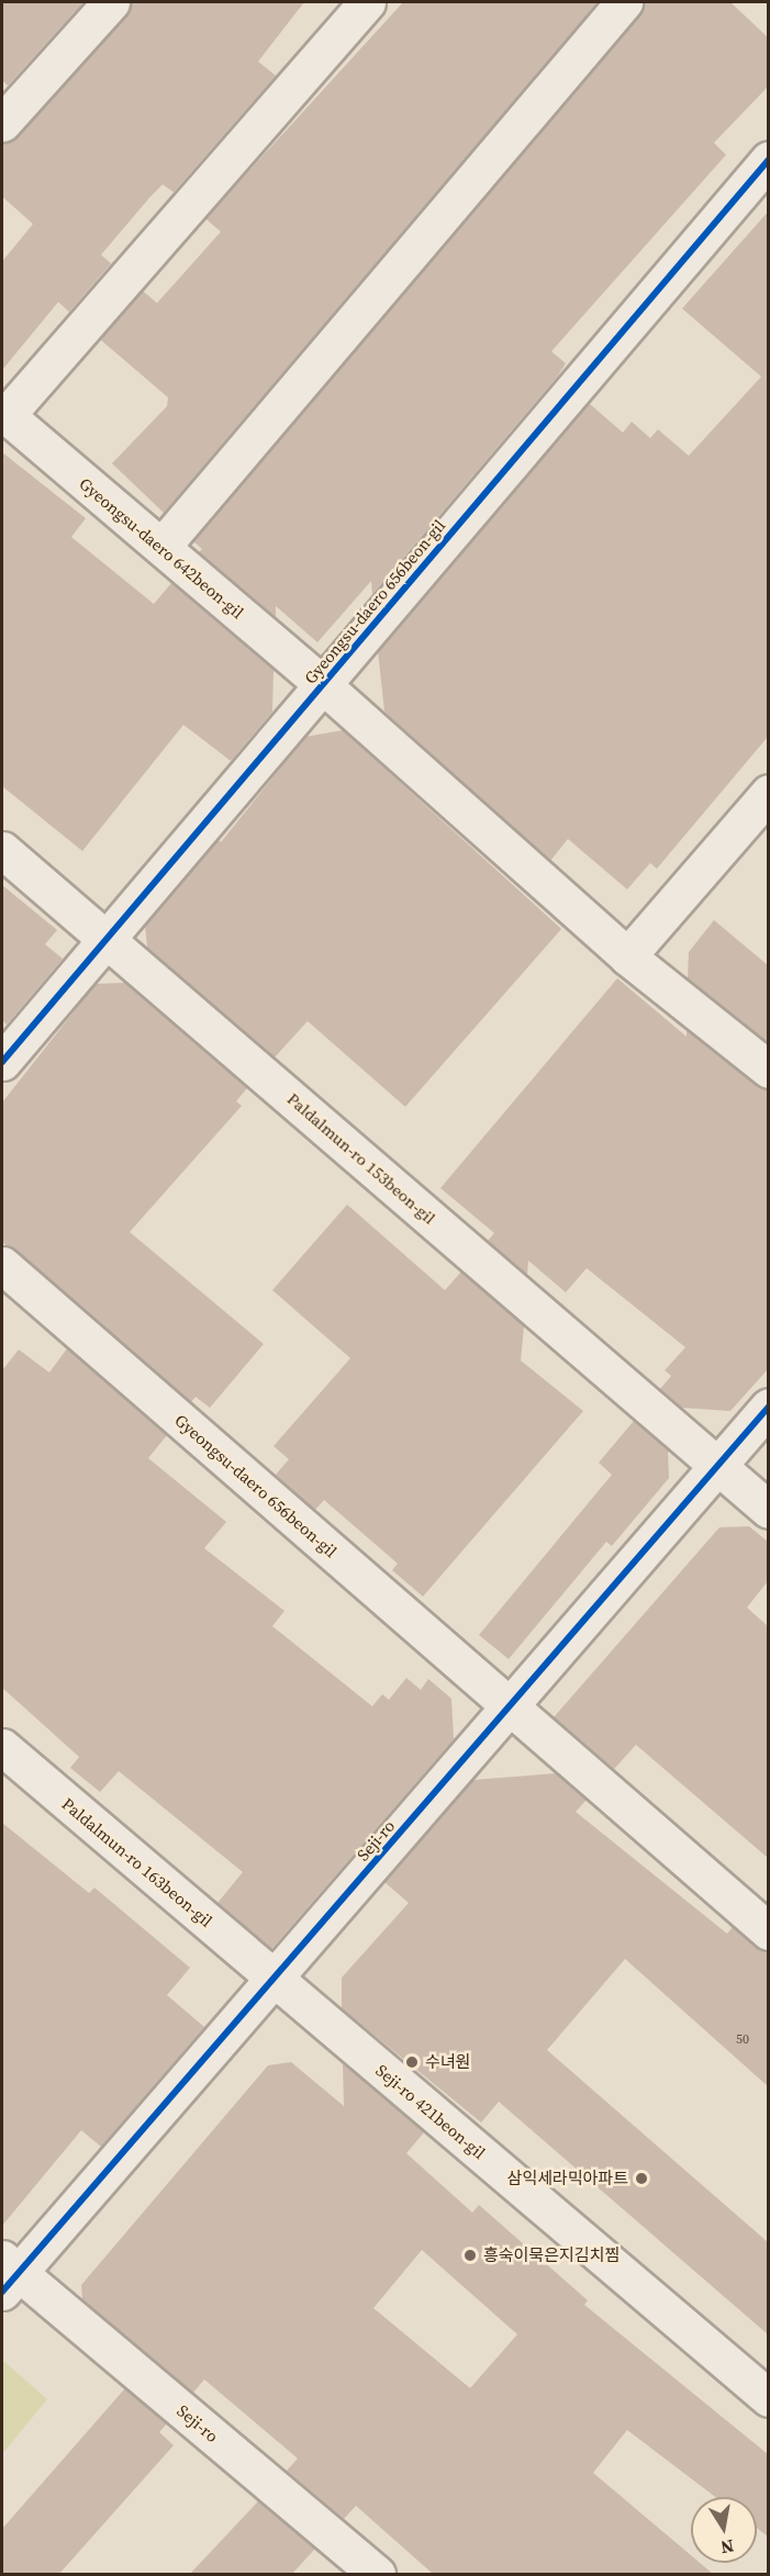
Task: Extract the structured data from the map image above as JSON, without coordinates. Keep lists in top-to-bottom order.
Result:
{
  "streets": {
    "street": [
      "Gyeongsu-daero 642beon-gil",
      "Gyeongsu-daero 656beon-gil",
      "Paldalmun-ro 153beon-gil",
      "Seji-ro",
      "Paldalmun-ro 163beon-gil",
      "Seji-ro 421beon-gil"
    ]
  },
  "crossings": [
    ["Gyeongsu-daero 642beon-gil", "Gyeongsu-daero 656beon-gil"],
    ["Gyeongsu-daero 656beon-gil", "Paldalmun-ro 153beon-gil"],
    ["Gyeongsu-daero 656beon-gil", "Seji-ro"],
    ["Paldalmun-ro 153beon-gil", "Seji-ro"],
    ["Seji-ro", "Paldalmun-ro 163beon-gil"],
    ["Seji-ro", "Seji-ro 421beon-gil"],
    ["Paldalmun-ro 163beon-gil", "Seji-ro 421beon-gil"]
  ],
  "places": ["수녀원", "삼익세라믹아파트", "흥숙이묵은지김치찜"],
  "house_numbers": ["50"],
  "north": "bottom"
}
